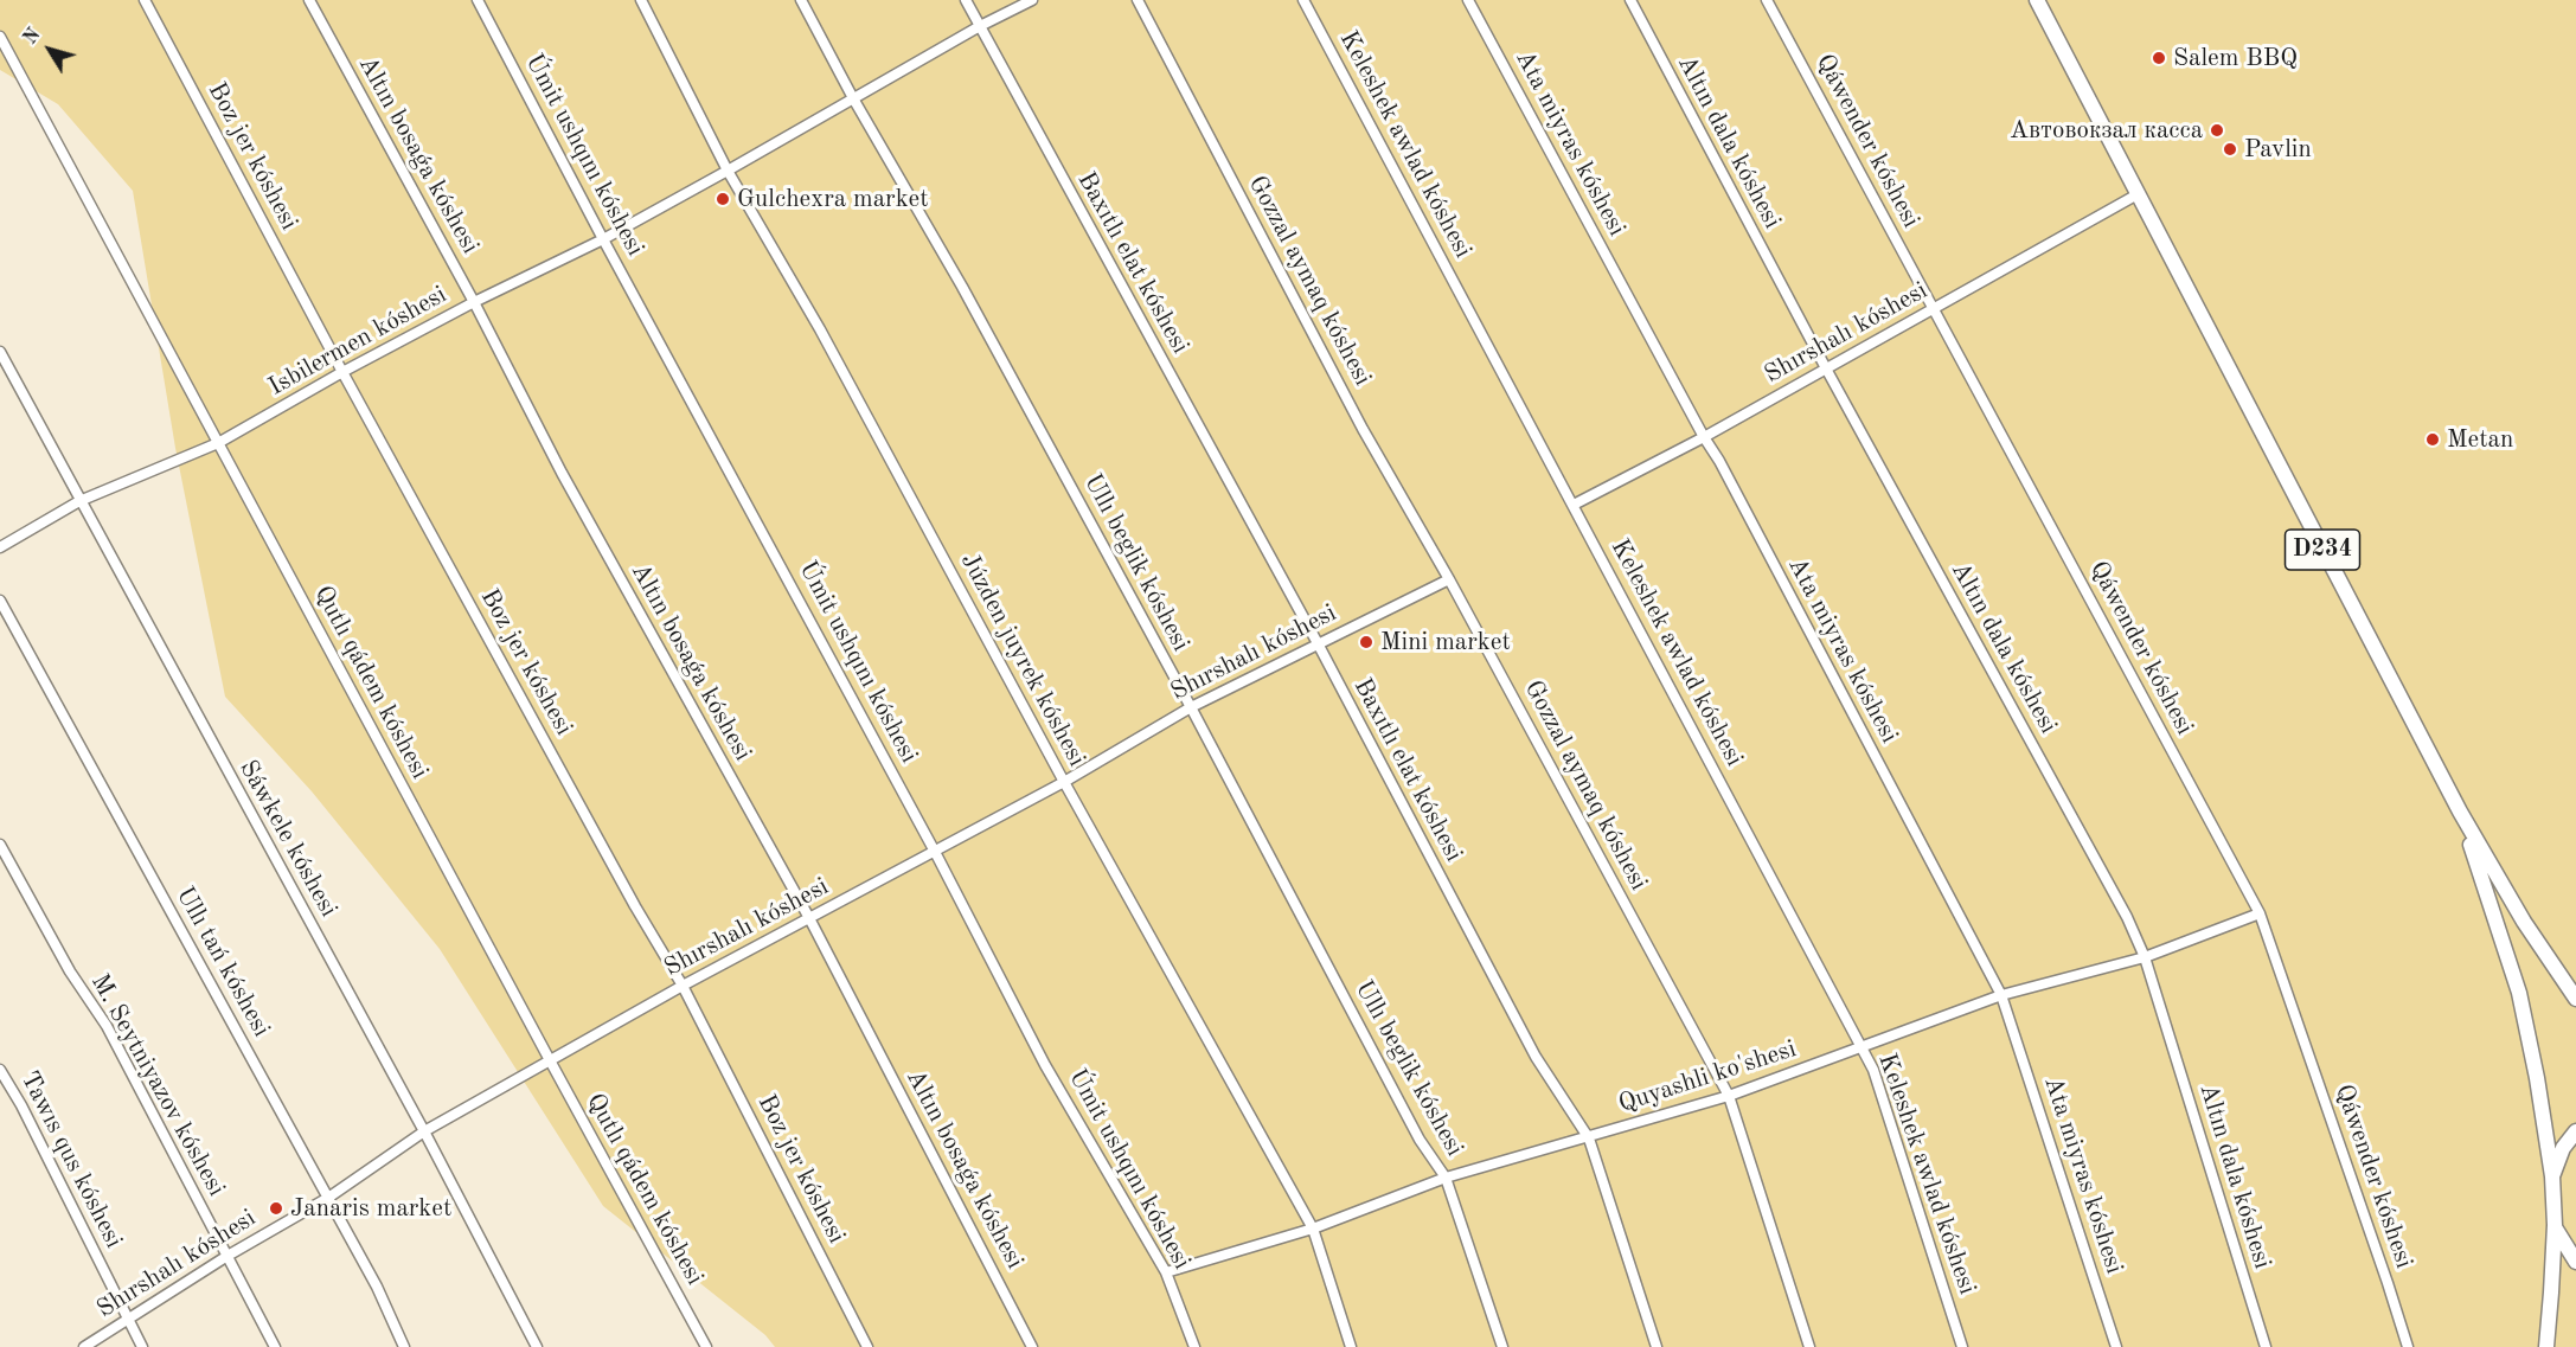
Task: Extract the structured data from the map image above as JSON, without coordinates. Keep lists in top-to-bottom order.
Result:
{
  "streets": {
    "main road": ["D234"],
    "street": [
      "Qáwender kóshesi",
      "Altın dala kóshesi",
      "Ata miyras kóshesi",
      "Keleshek awlad kóshesi",
      "Altın bosaǵa kóshesi",
      "Úmit ushqını kóshesi",
      "Boz jer kóshesi",
      "Baxıtlı elat kóshesi",
      "Gozzal aymaq kóshesi",
      "Shırshalı kóshesi",
      "Isbilermen kóshesi",
      "Ullı beglik kóshesi",
      "Júzden juyrek kóshesi",
      "Qutlı qádem kóshesi",
      "Sáwkele kóshesi",
      "Ullı tań kóshesi",
      "Quyashli ko'shesi",
      "M. Seytniyazov kóshesi",
      "Tawıs qus kóshesi"
    ]
  },
  "crossings": [
    ["Qáwender kóshesi", "Shırshalı kóshesi"],
    ["Qáwender kóshesi", "Quyashli ko'shesi"],
    ["Altın dala kóshesi", "Shırshalı kóshesi"],
    ["Altın dala kóshesi", "Quyashli ko'shesi"],
    ["Ata miyras kóshesi", "Shırshalı kóshesi"],
    ["Ata miyras kóshesi", "Quyashli ko'shesi"],
    ["Keleshek awlad kóshesi", "Shırshalı kóshesi"],
    ["Keleshek awlad kóshesi", "Quyashli ko'shesi"],
    ["Altın bosaǵa kóshesi", "Shırshalı kóshesi"],
    ["Altın bosaǵa kóshesi", "Isbilermen kóshesi"],
    ["Úmit ushqını kóshesi", "Shırshalı kóshesi"],
    ["Úmit ushqını kóshesi", "Isbilermen kóshesi"],
    ["Úmit ushqını kóshesi", "Quyashli ko'shesi"],
    ["Boz jer kóshesi", "Shırshalı kóshesi"],
    ["Boz jer kóshesi", "Isbilermen kóshesi"],
    ["Baxıtlı elat kóshesi", "Shırshalı kóshesi"],
    ["Baxıtlı elat kóshesi", "Isbilermen kóshesi"],
    ["Baxıtlı elat kóshesi", "Quyashli ko'shesi"],
    ["Gozzal aymaq kóshesi", "Shırshalı kóshesi"],
    ["Gozzal aymaq kóshesi", "Quyashli ko'shesi"],
    ["Shırshalı kóshesi", "D234"],
    ["Shırshalı kóshesi", "Ullı beglik kóshesi"],
    ["Shırshalı kóshesi", "Júzden juyrek kóshesi"],
    ["Shırshalı kóshesi", "Qutlı qádem kóshesi"],
    ["Shırshalı kóshesi", "Sáwkele kóshesi"],
    ["Shırshalı kóshesi", "Ullı tań kóshesi"],
    ["Shırshalı kóshesi", "M. Seytniyazov kóshesi"],
    ["Shırshalı kóshesi", "Tawıs qus kóshesi"],
    ["Isbilermen kóshesi", "Ullı beglik kóshesi"],
    ["Isbilermen kóshesi", "Júzden juyrek kóshesi"],
    ["Isbilermen kóshesi", "Qutlı qádem kóshesi"],
    ["Isbilermen kóshesi", "Sáwkele kóshesi"],
    ["Ullı beglik kóshesi", "Quyashli ko'shesi"],
    ["Júzden juyrek kóshesi", "Quyashli ko'shesi"]
  ],
  "places": [
    "Salem BBQ",
    "Автовокзал касса",
    "Pavlin",
    "Gulchexra market",
    "Metan",
    "Mini market",
    "Janaris market"
  ],
  "north": "top left"
}
